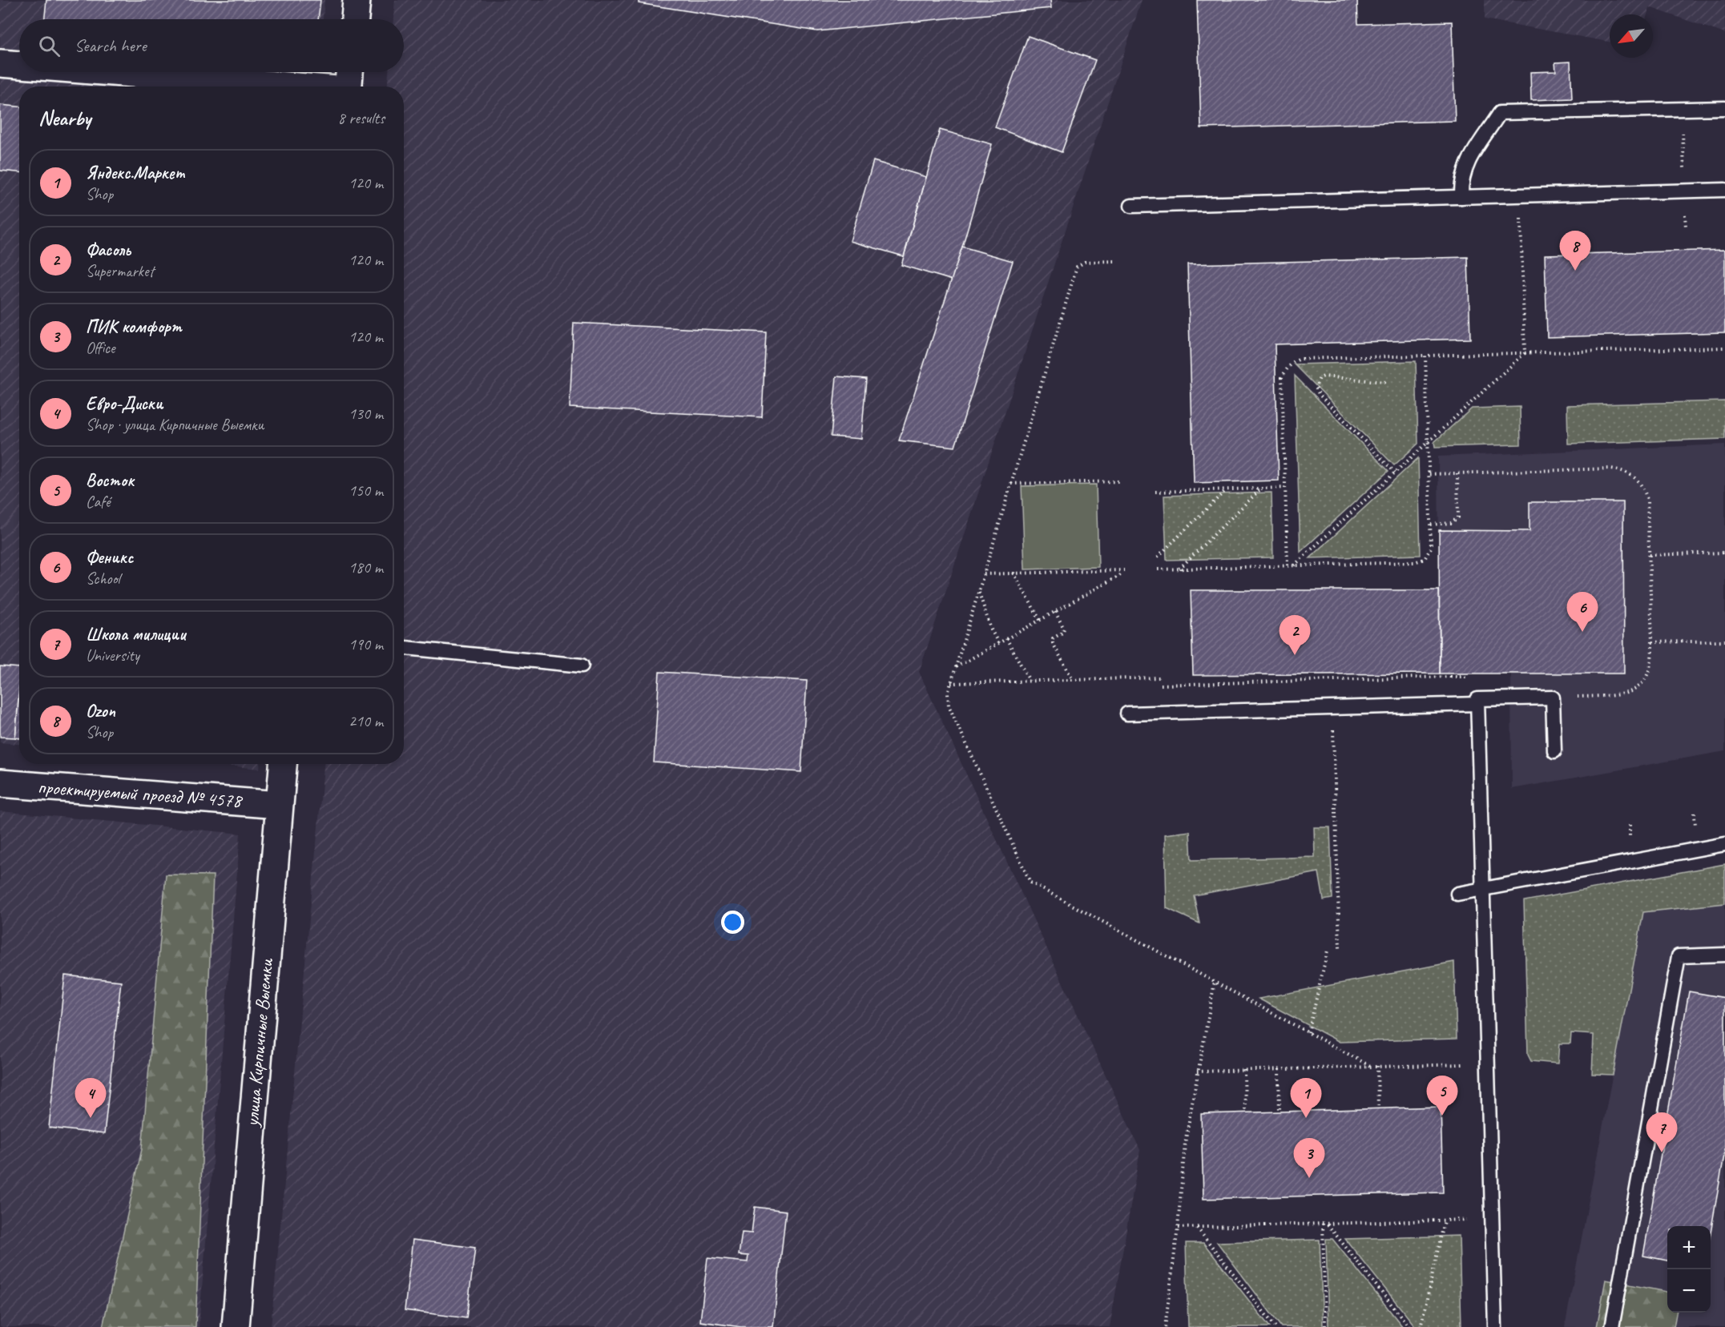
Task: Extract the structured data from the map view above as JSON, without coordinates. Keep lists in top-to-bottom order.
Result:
{
  "streets": {
    "street": ["проектируемый проезд № 4578", "улица Кирпичные Выемки"]
  },
  "crossings": [
    ["проектируемый проезд № 4578", "улица Кирпичные Выемки"]
  ],
  "north": "bottom left",
  "page": {
    "search": "Search here",
    "heading": ["Nearby", "8 results"],
    "list": [
      {
        "mark": "1",
        "name": "Яндекс.Маркет",
        "note": "Shop",
        "value": "120 m"
      },
      {
        "mark": "2",
        "name": "Фасоль",
        "note": "Supermarket",
        "value": "120 m"
      },
      {
        "mark": "3",
        "name": "ПИК комфорт",
        "note": "Office",
        "value": "120 m"
      },
      {
        "mark": "4",
        "name": "Евро-Диски",
        "note": "Shop · улица Кирпичные Выемки",
        "value": "130 m"
      },
      {
        "mark": "5",
        "name": "Восток",
        "note": "Café",
        "value": "150 m"
      },
      {
        "mark": "6",
        "name": "Феникс",
        "note": "School",
        "value": "180 m"
      },
      {
        "mark": "7",
        "name": "Школа милиции",
        "note": "University",
        "value": "190 m"
      },
      {
        "mark": "8",
        "name": "Ozon",
        "note": "Shop",
        "value": "210 m"
      }
    ],
    "pins": [
      "8",
      "6",
      "2",
      "5",
      "1",
      "4",
      "7",
      "3"
    ],
    "map_buttons": ["+", "−"]
  }
}
